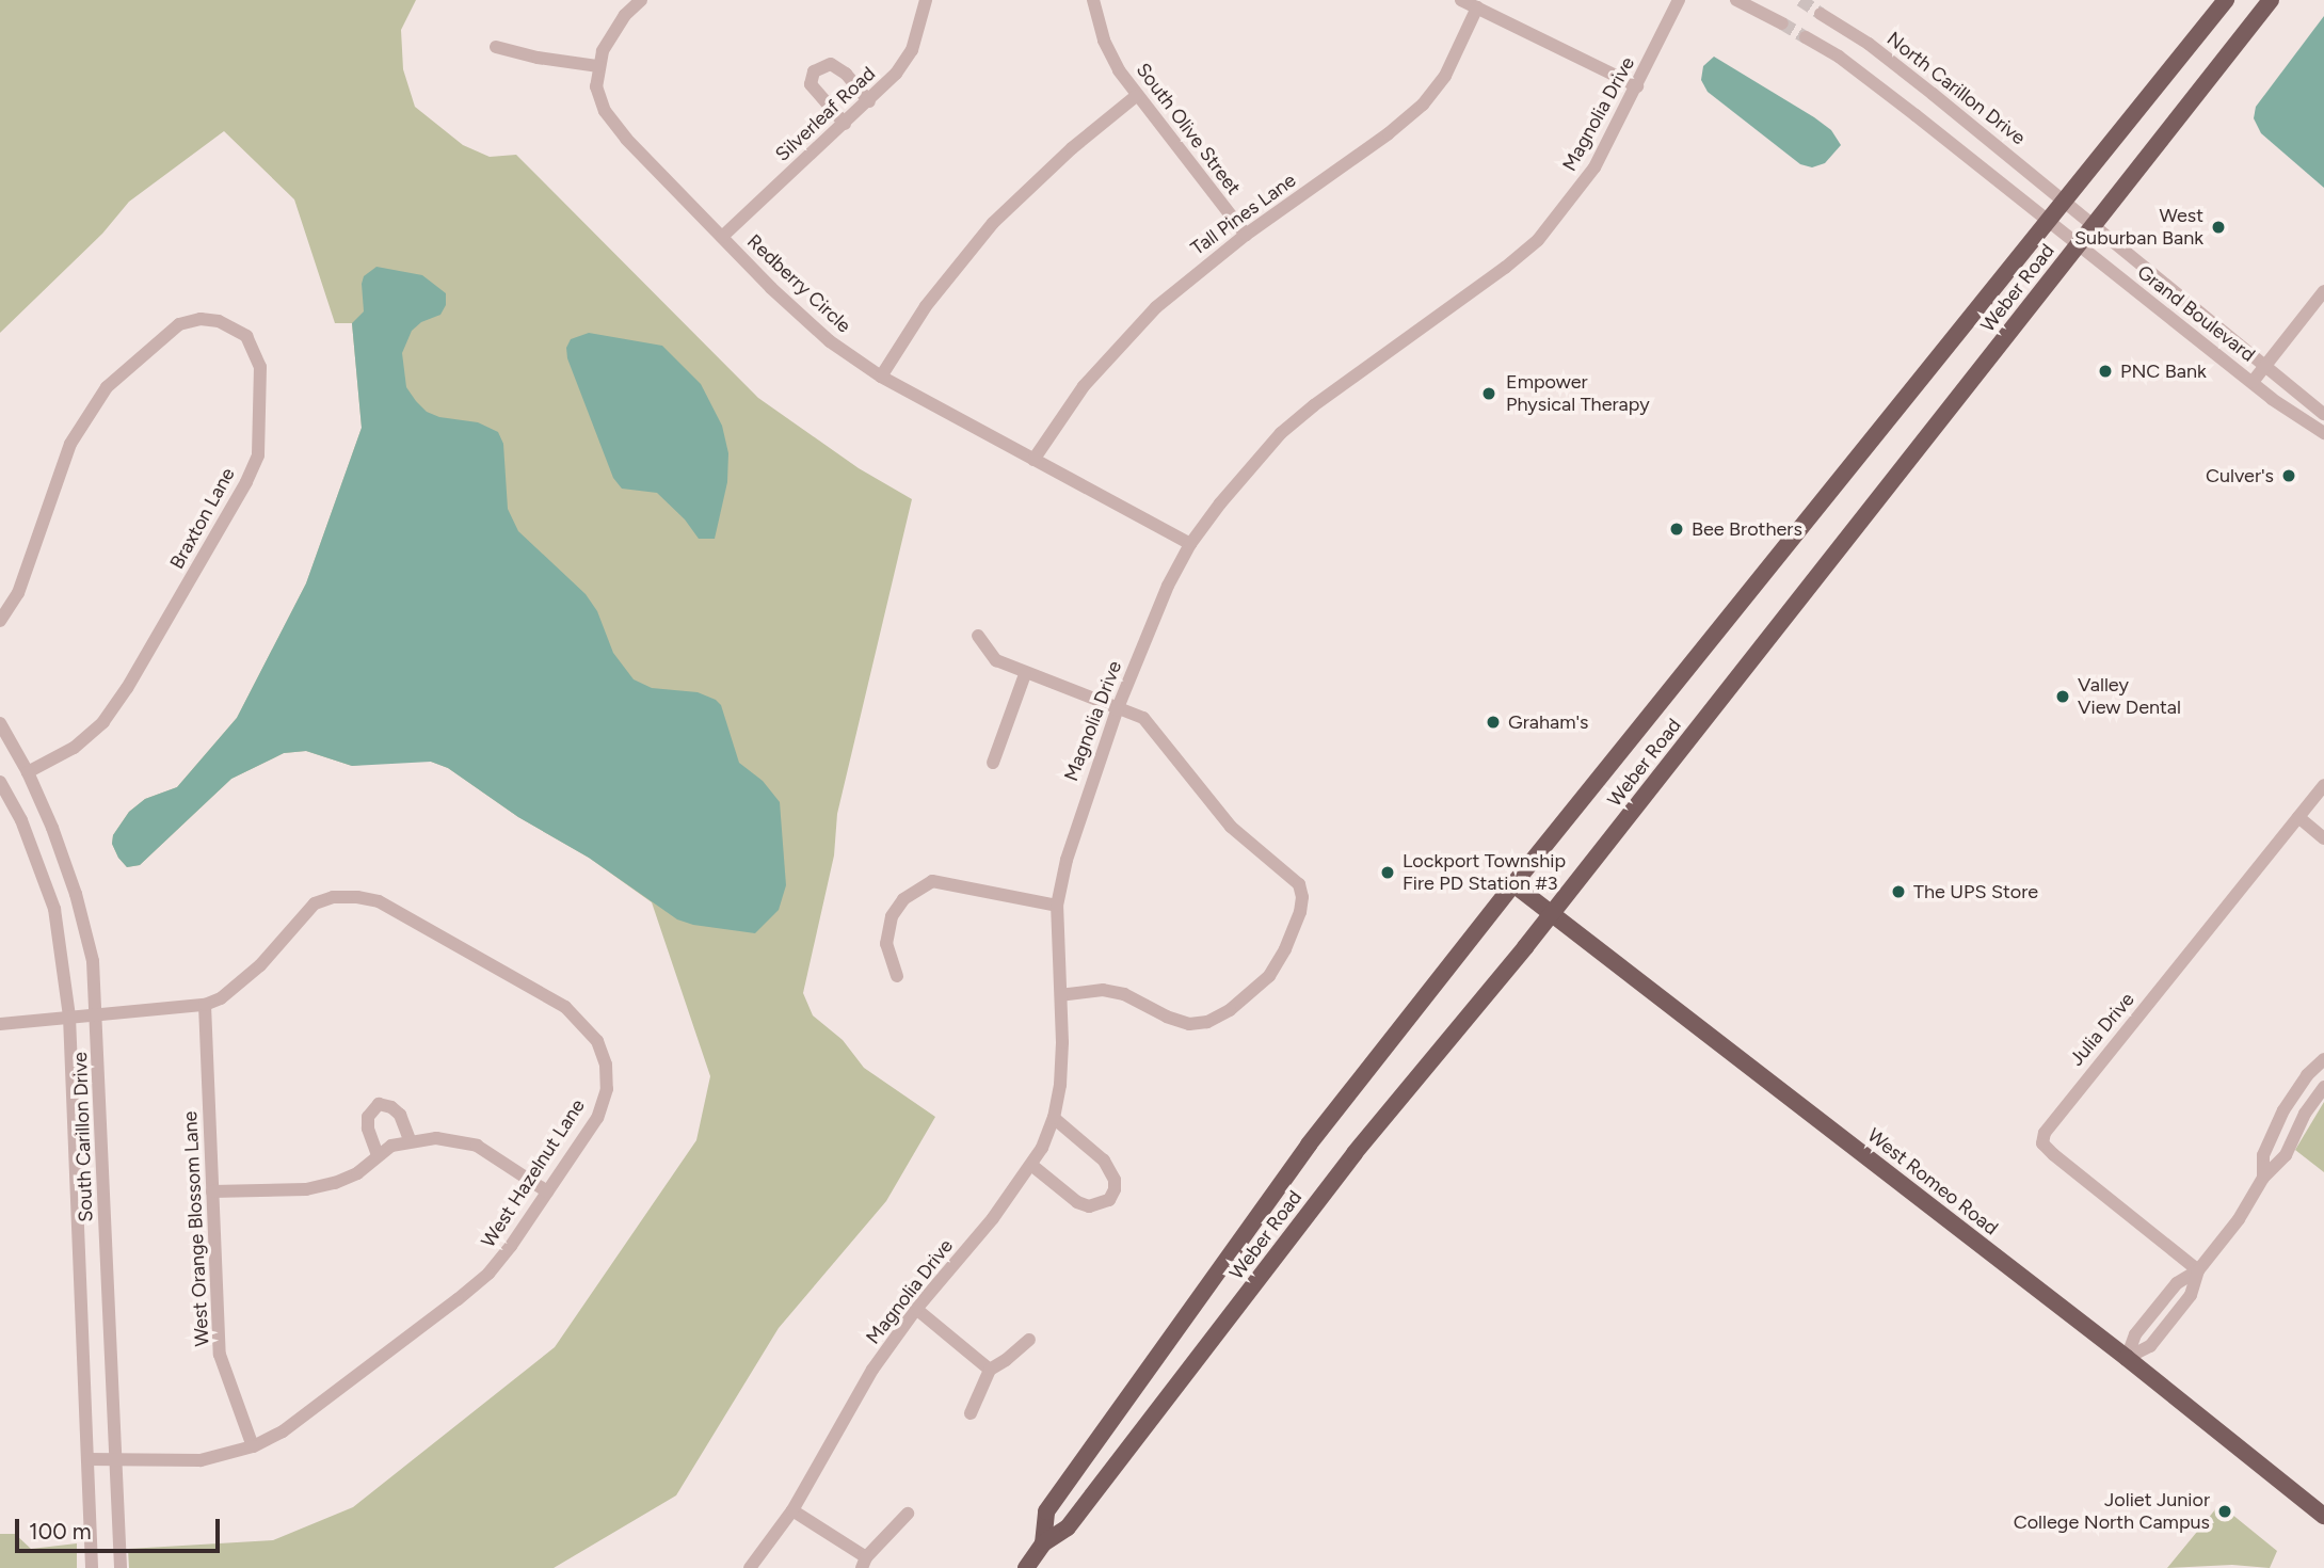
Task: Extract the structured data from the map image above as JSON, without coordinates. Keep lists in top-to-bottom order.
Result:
{
  "streets": {
    "main road": ["Weber Road", "West Romeo Road"],
    "street": [
      "North Carillon Drive",
      "Silverleaf Road",
      "Magnolia Drive",
      "South Olive Street",
      "Tall Pines Lane",
      "Redberry Circle",
      "Grand Boulevard",
      "Braxton Lane",
      "Julia Drive",
      "South Carillon Drive",
      "West Hazelnut Lane",
      "West Orange Blossom Lane"
    ]
  },
  "crossings": [
    ["North Carillon Drive", "Weber Road"],
    ["North Carillon Drive", "Grand Boulevard"],
    ["Silverleaf Road", "Redberry Circle"],
    ["Magnolia Drive", "Redberry Circle"],
    ["South Olive Street", "Tall Pines Lane"],
    ["Tall Pines Lane", "Redberry Circle"],
    ["Weber Road", "Grand Boulevard"],
    ["Weber Road", "West Romeo Road"],
    ["Braxton Lane", "South Carillon Drive"],
    ["South Carillon Drive", "West Hazelnut Lane"],
    ["West Hazelnut Lane", "West Orange Blossom Lane"]
  ],
  "places": [
    "West Suburban Bank",
    "PNC Bank",
    "Empower Physical Therapy",
    "Culver's",
    "Bee Brothers",
    "Valley View Dental",
    "Graham's",
    "Lockport Township Fire PD Station #3",
    "The UPS Store",
    "Joliet Junior College North Campus"
  ],
  "scale_bar": "100 m"
}
